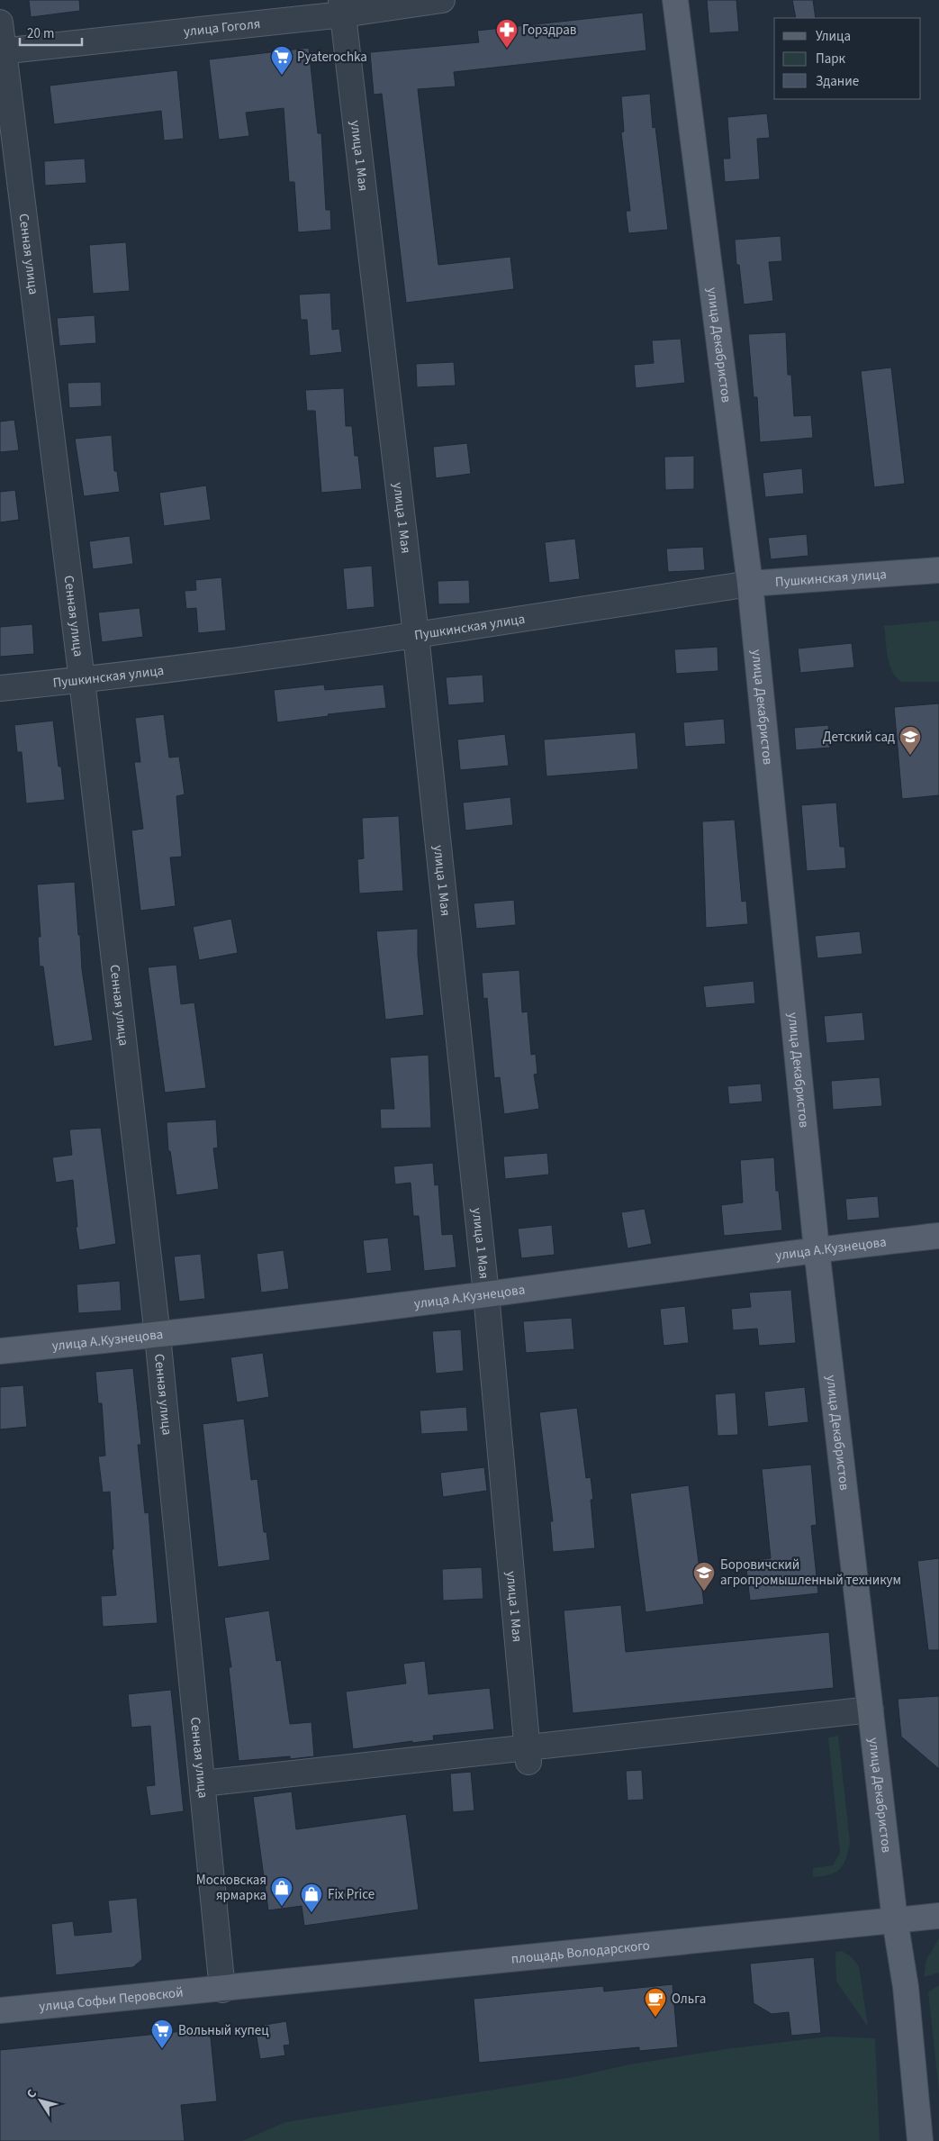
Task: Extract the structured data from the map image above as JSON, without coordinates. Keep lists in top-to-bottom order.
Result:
{
  "streets": {
    "main road": [
      "улица Декабристов",
      "Пушкинская улица",
      "улица А.Кузнецова",
      "площадь Володарского",
      "улица Софьи Перовской"
    ],
    "street": ["улица Гоголя", "улица 1 Мая", "Сенная улица"]
  },
  "crossings": [
    ["улица Гоголя", "улица 1 Мая"],
    ["улица Гоголя", "Сенная улица"],
    ["улица 1 Мая", "Пушкинская улица"],
    ["улица 1 Мая", "улица А.Кузнецова"],
    ["Сенная улица", "Пушкинская улица"],
    ["Сенная улица", "улица А.Кузнецова"],
    ["Сенная улица", "площадь Володарского"],
    ["Сенная улица", "улица Софьи Перовской"],
    ["улица Декабристов", "Пушкинская улица"],
    ["улица Декабристов", "улица А.Кузнецова"],
    ["улица Декабристов", "площадь Володарского"],
    ["площадь Володарского", "улица Софьи Перовской"]
  ],
  "places": {
    "pharmacy": ["Горздрав"],
    "supermarket": ["Pyaterochka", "Вольный купец"],
    "school or university": ["Детский сад", "Боровичский агропромышленный техникум"],
    "shop": ["Московская ярмарка", "Fix Price"],
    "cafe": ["Ольга"]
  },
  "legend": ["Улица", "Парк", "Здание"],
  "scale_bar": "20 m",
  "north": "top left"
}
